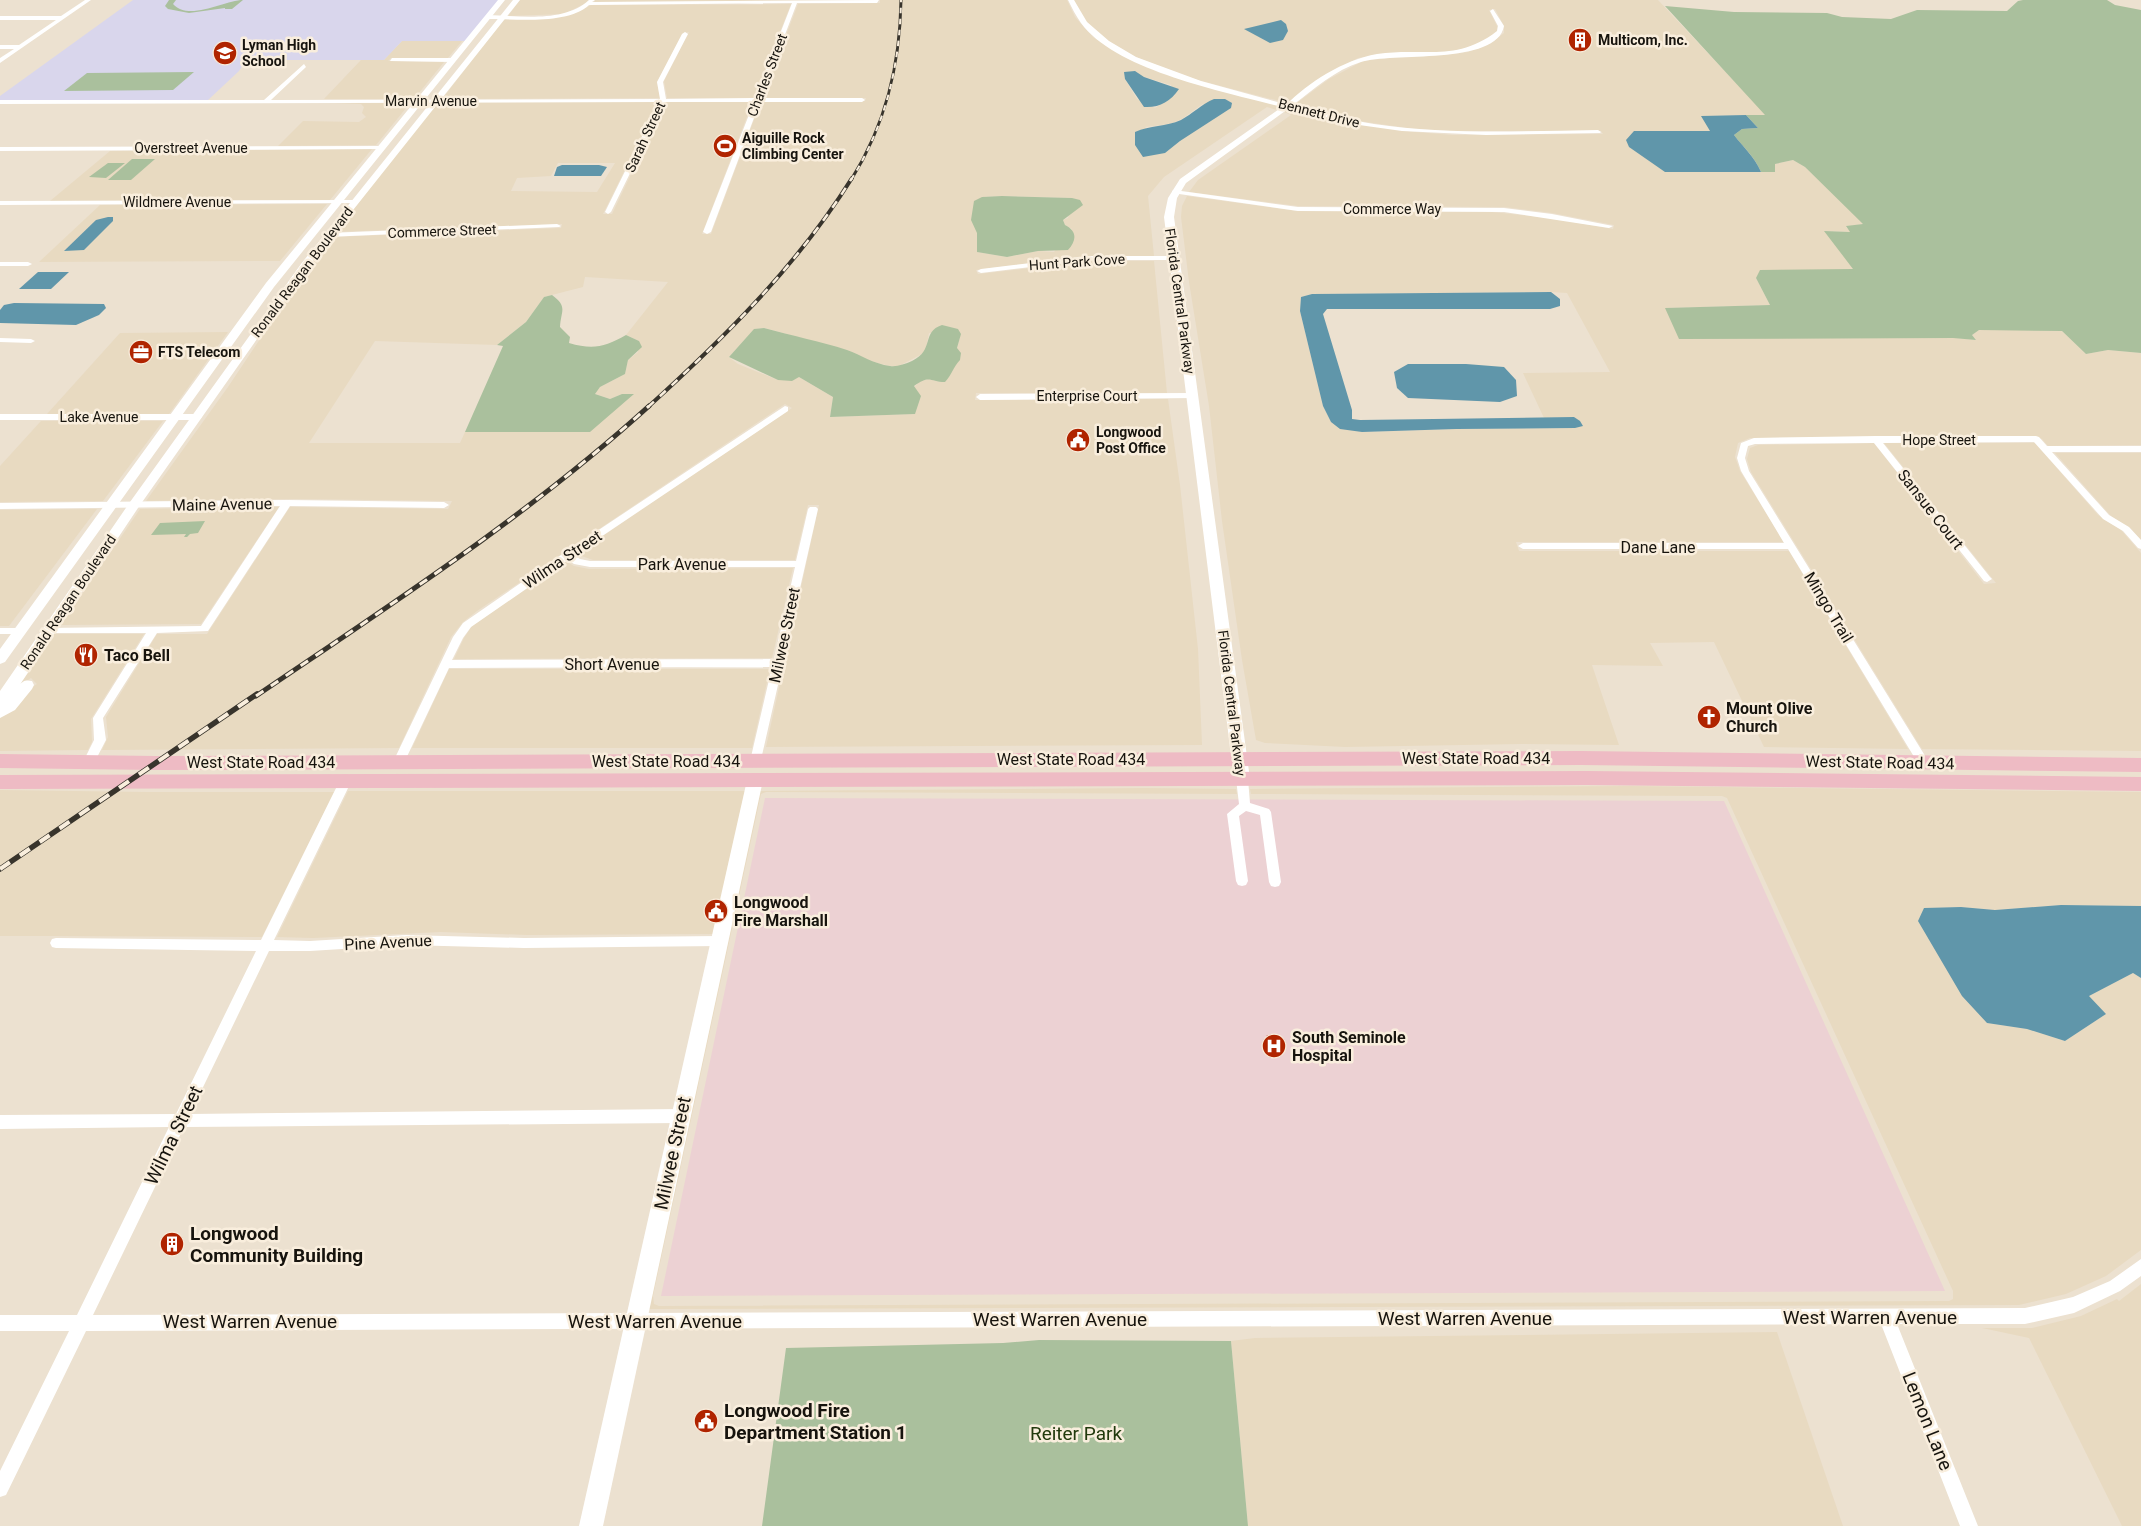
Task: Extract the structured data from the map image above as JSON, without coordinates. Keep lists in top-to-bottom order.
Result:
{
  "streets": {
    "main road": [
      "Bennett Drive",
      "Ronald Reagan Boulevard",
      "Florida Central Parkway",
      "Milwee Street",
      "West State Road 434"
    ],
    "street": [
      "Charles Street",
      "Marvin Avenue",
      "Sarah Street",
      "Overstreet Avenue",
      "Wildmere Avenue",
      "Commerce Way",
      "Commerce Street",
      "Hunt Park Cove",
      "Enterprise Court",
      "Lake Avenue",
      "Hope Street",
      "Maine Avenue",
      "Sansue Court",
      "Dane Lane",
      "Wilma Street",
      "Park Avenue",
      "Mingo Trail",
      "Short Avenue",
      "Pine Avenue",
      "West Warren Avenue",
      "Lemon Lane"
    ]
  },
  "crossings": [
    ["Charles Street", "Marvin Avenue"],
    ["Marvin Avenue", "Sarah Street"],
    ["Marvin Avenue", "Ronald Reagan Boulevard"],
    ["Overstreet Avenue", "Ronald Reagan Boulevard"],
    ["Wildmere Avenue", "Ronald Reagan Boulevard"],
    ["Commerce Way", "Florida Central Parkway"],
    ["Commerce Street", "Ronald Reagan Boulevard"],
    ["Hunt Park Cove", "Florida Central Parkway"],
    ["Ronald Reagan Boulevard", "Lake Avenue"],
    ["Ronald Reagan Boulevard", "Maine Avenue"],
    ["Florida Central Parkway", "Enterprise Court"],
    ["Florida Central Parkway", "West State Road 434"],
    ["Hope Street", "Sansue Court"],
    ["Hope Street", "Mingo Trail"],
    ["Dane Lane", "Mingo Trail"],
    ["Wilma Street", "Park Avenue"],
    ["Wilma Street", "Short Avenue"],
    ["Wilma Street", "West State Road 434"],
    ["Wilma Street", "Pine Avenue"],
    ["Wilma Street", "West Warren Avenue"],
    ["Park Avenue", "Milwee Street"],
    ["Mingo Trail", "West State Road 434"],
    ["Milwee Street", "Short Avenue"],
    ["Milwee Street", "West State Road 434"],
    ["Milwee Street", "Pine Avenue"],
    ["Milwee Street", "West Warren Avenue"],
    ["West Warren Avenue", "Lemon Lane"]
  ],
  "parks": ["Reiter Park"],
  "places": {
    "building": ["Multicom, Inc.", "Longwood Community Building"],
    "school or university": ["Lyman High School"],
    "sports": ["Aiguille Rock Climbing Center"],
    "office": ["FTS Telecom"],
    "public building": ["Longwood Post Office", "Longwood Fire Marshall", "Longwood Fire Department Station 1"],
    "restaurant": ["Taco Bell"],
    "church": ["Mount Olive Church"],
    "hospital": ["South Seminole Hospital"]
  }
}
